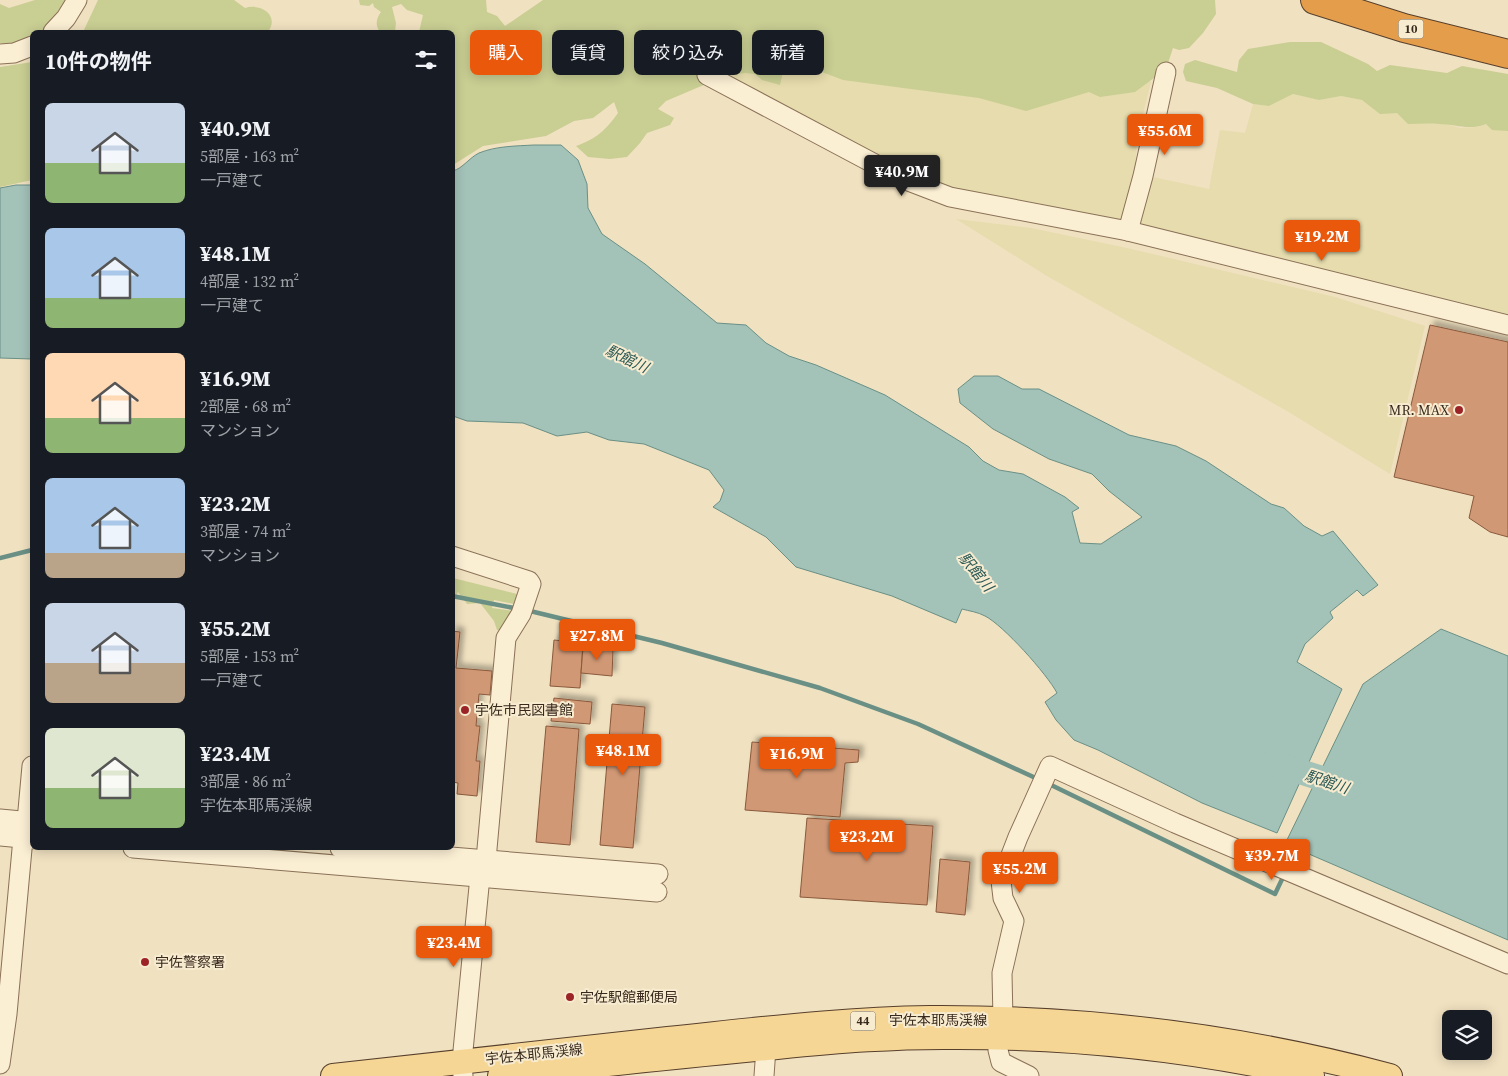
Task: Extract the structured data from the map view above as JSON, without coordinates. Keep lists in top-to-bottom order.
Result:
{
  "streets": {
    "highway": ["10"],
    "main road": ["宇佐本耶馬渓線", "44"]
  },
  "water": ["駅館川"],
  "places": [
    "MR. MAX",
    "宇佐市民図書館",
    "宇佐警察署",
    "宇佐駅館郵便局"
  ],
  "page": {
    "chip": [
      "購入",
      "賃貸",
      "絞り込み",
      "新着"
    ],
    "heading": "10件の物件",
    "list": [
      {
        "name": "¥40.9M",
        "note": "5部屋 · 163 m² · 一戸建て"
      },
      {
        "name": "¥48.1M",
        "note": "4部屋 · 132 m² · 一戸建て"
      },
      {
        "name": "¥16.9M",
        "note": "2部屋 · 68 m² · マンション"
      },
      {
        "name": "¥23.2M",
        "note": "3部屋 · 74 m² · マンション"
      },
      {
        "name": "¥55.2M",
        "note": "5部屋 · 153 m² · 一戸建て"
      },
      {
        "name": "¥23.4M",
        "note": "3部屋 · 86 m² · 宇佐本耶馬渓線"
      }
    ],
    "price": [
      "¥55.6M",
      "¥40.9M",
      "¥19.2M",
      "¥27.8M",
      "¥48.1M",
      "¥16.9M",
      "¥23.2M",
      "¥39.7M",
      "¥55.2M",
      "¥23.4M"
    ]
  }
}
